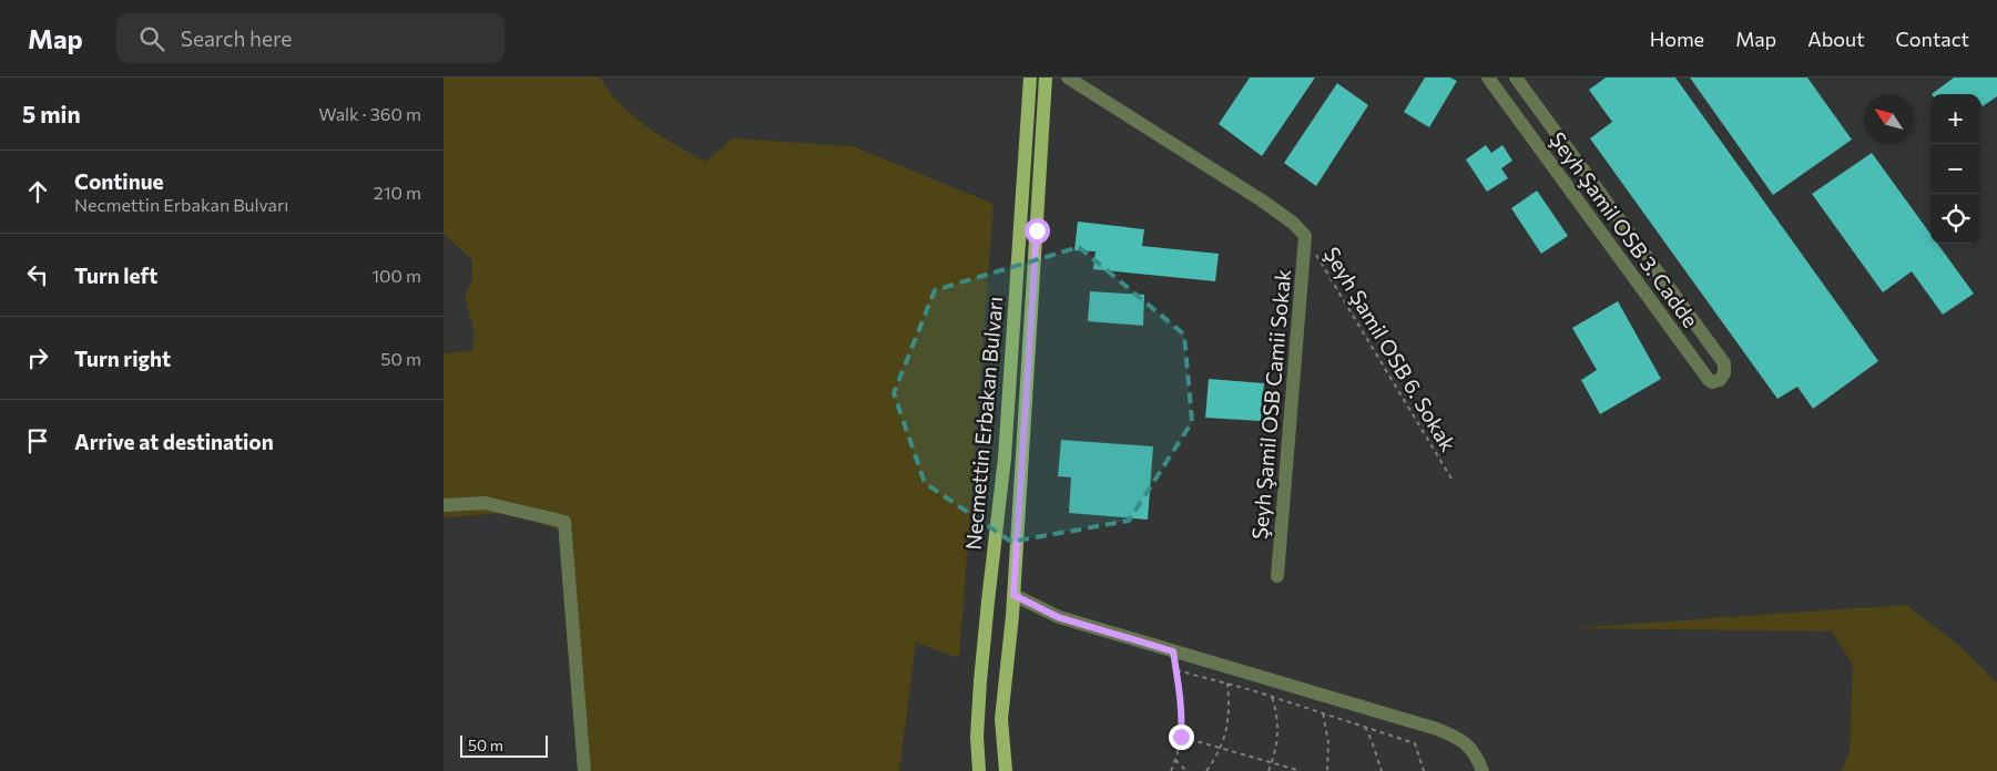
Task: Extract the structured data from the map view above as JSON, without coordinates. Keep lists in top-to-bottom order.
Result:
{
  "streets": {
    "main road": ["Necmettin Erbakan Bulvarı"],
    "street": ["Şeyh Şamil OSB 3. Cadde", "Şeyh Şamil OSB Camii Sokak"],
    "path": ["Şeyh Şamil OSB 6. Sokak"]
  },
  "scale_bar": "50 m",
  "north": "top left",
  "page": {
    "header": "Map",
    "search": "Search here",
    "nav": [
      "Home",
      "Map",
      "About",
      "Contact"
    ],
    "heading": ["5 min", "Walk · 360 m"],
    "map_buttons": ["+", "−"],
    "list": [
      ["Continue", "Necmettin Erbakan Bulvarı", "210 m"],
      ["Turn left", "100 m"],
      ["Turn right", "50 m"],
      "Arrive at destination"
    ],
    "scale": "50 m"
  }
}
